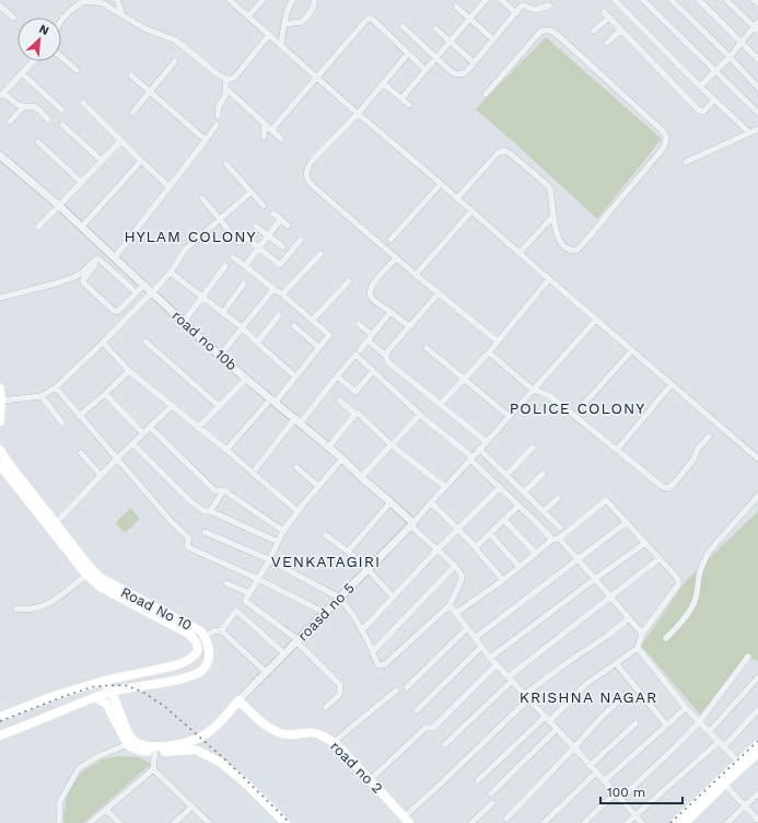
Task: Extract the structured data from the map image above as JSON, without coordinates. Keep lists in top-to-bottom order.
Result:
{
  "streets": {
    "main road": ["Road No 10", "road no 2"],
    "street": ["road no 10b", "roasd no 5"]
  },
  "crossings": [
    ["road no 10b", "roasd no 5"],
    ["roasd no 5", "road no 2"]
  ],
  "districts": [
    "HYLAM COLONY",
    "POLICE COLONY",
    "VENKATAGIRI",
    "KRISHNA NAGAR"
  ],
  "scale_bar": "100 m",
  "north": "top right"
}
